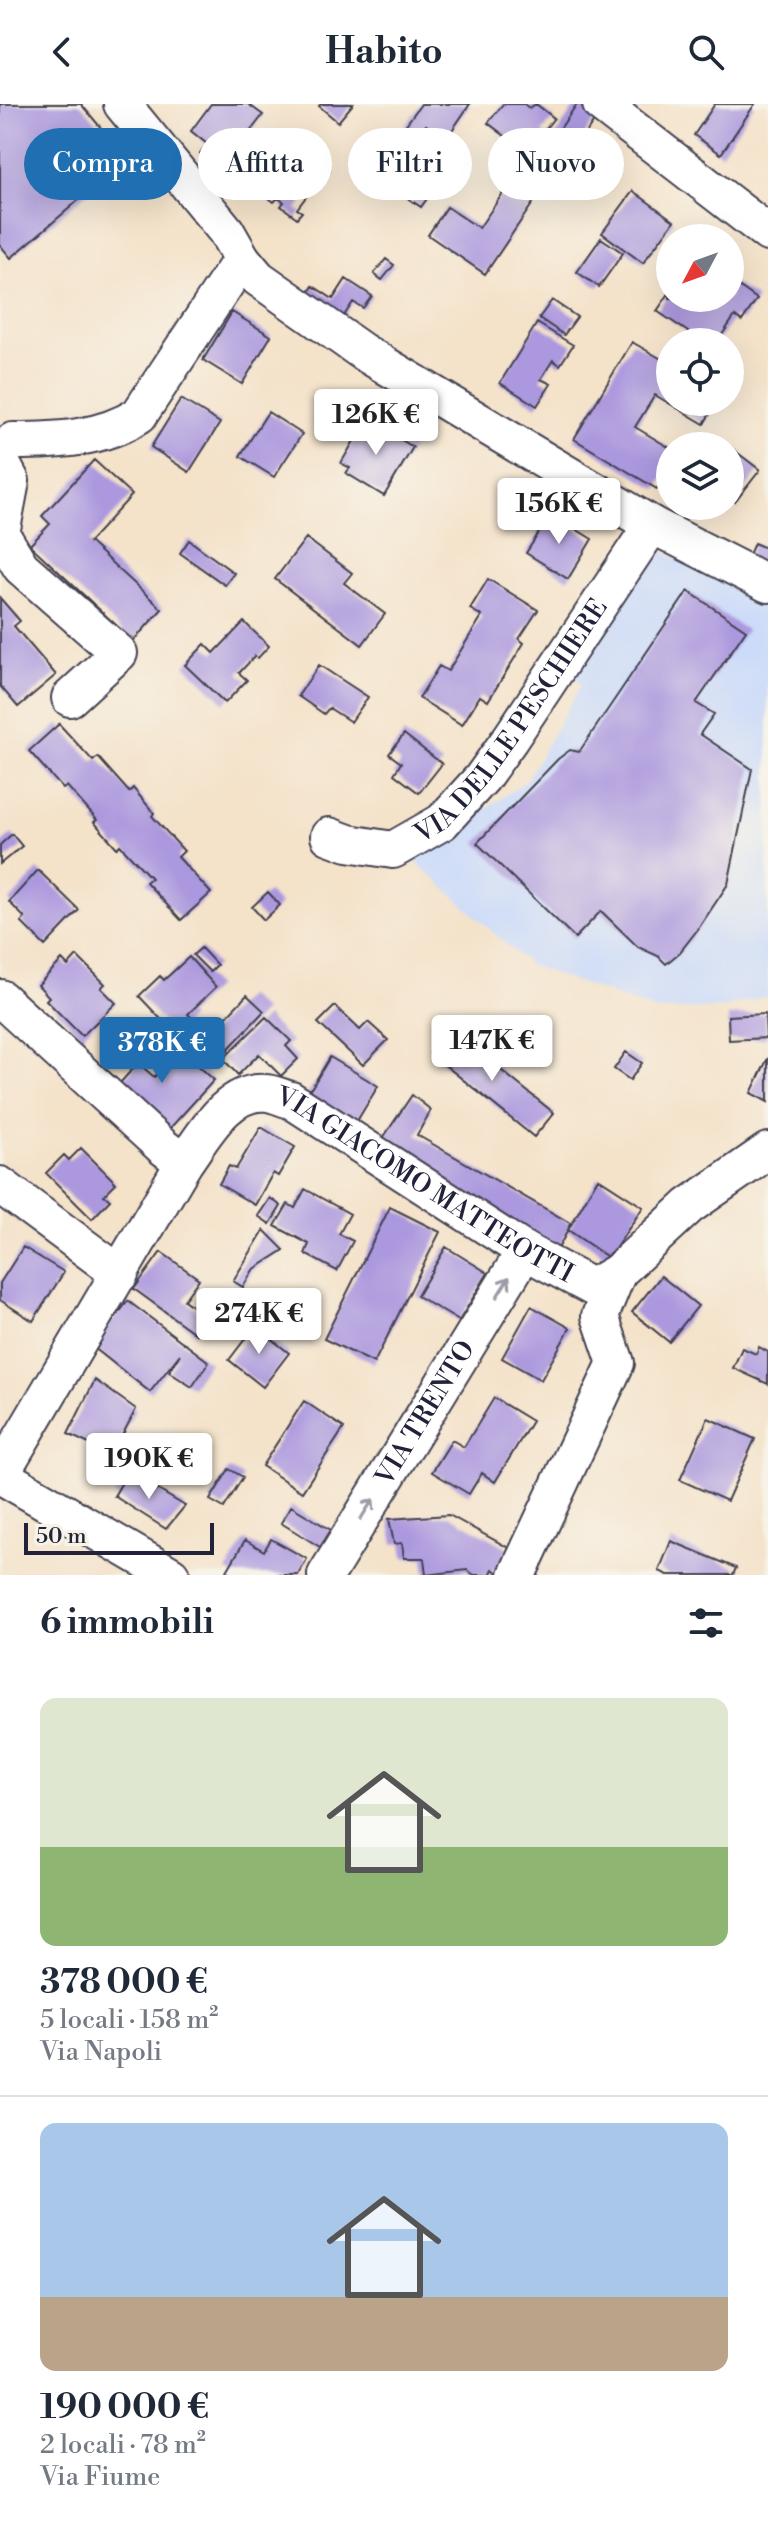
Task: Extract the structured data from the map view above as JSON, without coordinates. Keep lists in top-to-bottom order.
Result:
{
  "streets": {
    "street": ["VIA DELLE PESCHIERE", "VIA GIACOMO MATTEOTTI", "VIA TRENTO"]
  },
  "crossings": [
    ["VIA GIACOMO MATTEOTTI", "VIA TRENTO"]
  ],
  "scale_bar": "50 m",
  "north": "bottom left",
  "page": {
    "header": "Habito",
    "chip": [
      "Compra",
      "Affitta",
      "Filtri",
      "Nuovo"
    ],
    "price": [
      "126K €",
      "156K €",
      "147K €",
      "378K €",
      "274K €",
      "190K €"
    ],
    "scale": "50 m",
    "heading": "6 immobili",
    "list": [
      {
        "name": "378 000 €",
        "note": "5 locali · 158 m² · Via Napoli"
      },
      {
        "name": "190 000 €",
        "note": "2 locali · 78 m² · Via Fiume"
      }
    ]
  }
}
